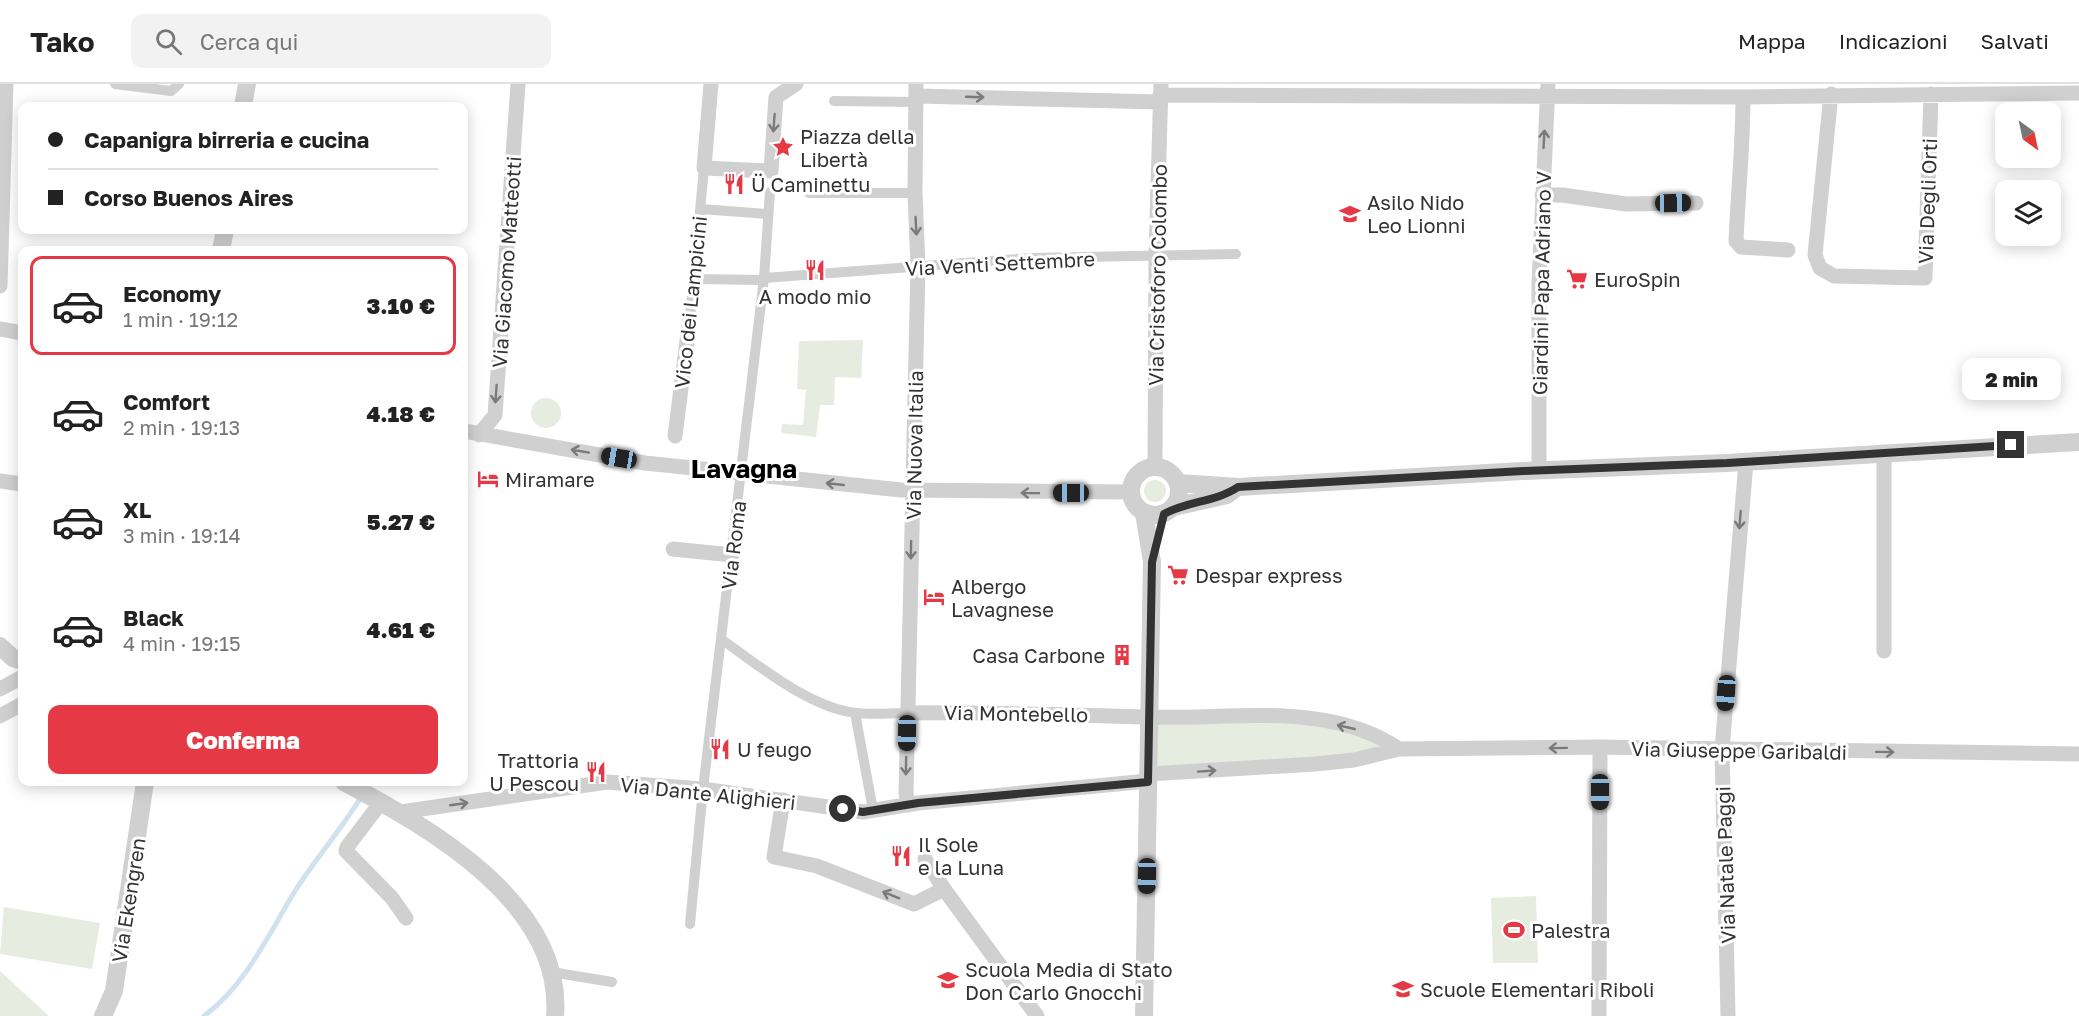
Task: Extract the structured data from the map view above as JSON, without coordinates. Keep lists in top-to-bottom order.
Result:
{
  "streets": {
    "street": [
      "Via Degli Orti",
      "Via Giacomo Matteotti",
      "Via Venti Settembre",
      "Via Cristoforo Colombo",
      "Giardini Papa Adriano V",
      "Vico dei Lampicini",
      "Via Nuova Italia",
      "Via Roma",
      "Via Montebello",
      "Via Giuseppe Garibaldi",
      "Via Dante Alighieri",
      "Via Natale Paggi",
      "Via Ekengren"
    ]
  },
  "crossings": [
    ["Via Venti Settembre", "Via Cristoforo Colombo"],
    ["Via Venti Settembre", "Vico dei Lampicini"],
    ["Via Venti Settembre", "Via Nuova Italia"],
    ["Via Venti Settembre", "Via Roma"],
    ["Via Nuova Italia", "Via Montebello"],
    ["Via Nuova Italia", "Via Dante Alighieri"],
    ["Via Roma", "Via Montebello"],
    ["Via Roma", "Via Dante Alighieri"],
    ["Via Montebello", "Via Giuseppe Garibaldi"],
    ["Via Montebello", "Via Dante Alighieri"],
    ["Via Giuseppe Garibaldi", "Via Dante Alighieri"],
    ["Via Giuseppe Garibaldi", "Via Natale Paggi"]
  ],
  "one_way": [
    "Via Giacomo Matteotti",
    "Via Nuova Italia",
    "Via Montebello",
    "Via Dante Alighieri",
    "Via Natale Paggi"
  ],
  "districts": ["Lavagna"],
  "places": {
    "place": ["Piazza della Libertà"],
    "restaurant": [
      "Ü Caminettu",
      "A modo mio",
      "U feugo",
      "Trattoria U Pescou",
      "Il Sole e la Luna"
    ],
    "school or university": ["Asilo Nido Leo Lionni", "Scuola Media di Stato Don Carlo Gnocchi", "Scuole Elementari Riboli"],
    "supermarket": ["EuroSpin", "Despar express"],
    "hotel": ["Miramare", "Albergo Lavagnese"],
    "building": ["Casa Carbone"],
    "sports": ["Palestra"]
  },
  "north": "bottom right",
  "page": {
    "header": "Tako",
    "search": "Cerca qui",
    "nav": ["Mappa", "Indicazioni", "Salvati"],
    "banner": ["Capanigra birreria e cucina", "Corso Buenos Aires"],
    "list": [
      {
        "name": "Economy",
        "note": "1 min · 19:12",
        "value": "3.10 €"
      },
      {
        "name": "Comfort",
        "note": "2 min · 19:13",
        "value": "4.18 €"
      },
      {
        "name": "XL",
        "note": "3 min · 19:14",
        "value": "5.27 €"
      },
      {
        "name": "Black",
        "note": "4 min · 19:15",
        "value": "4.61 €"
      }
    ],
    "bubble": "2 min",
    "buttons": "Conferma"
  }
}
